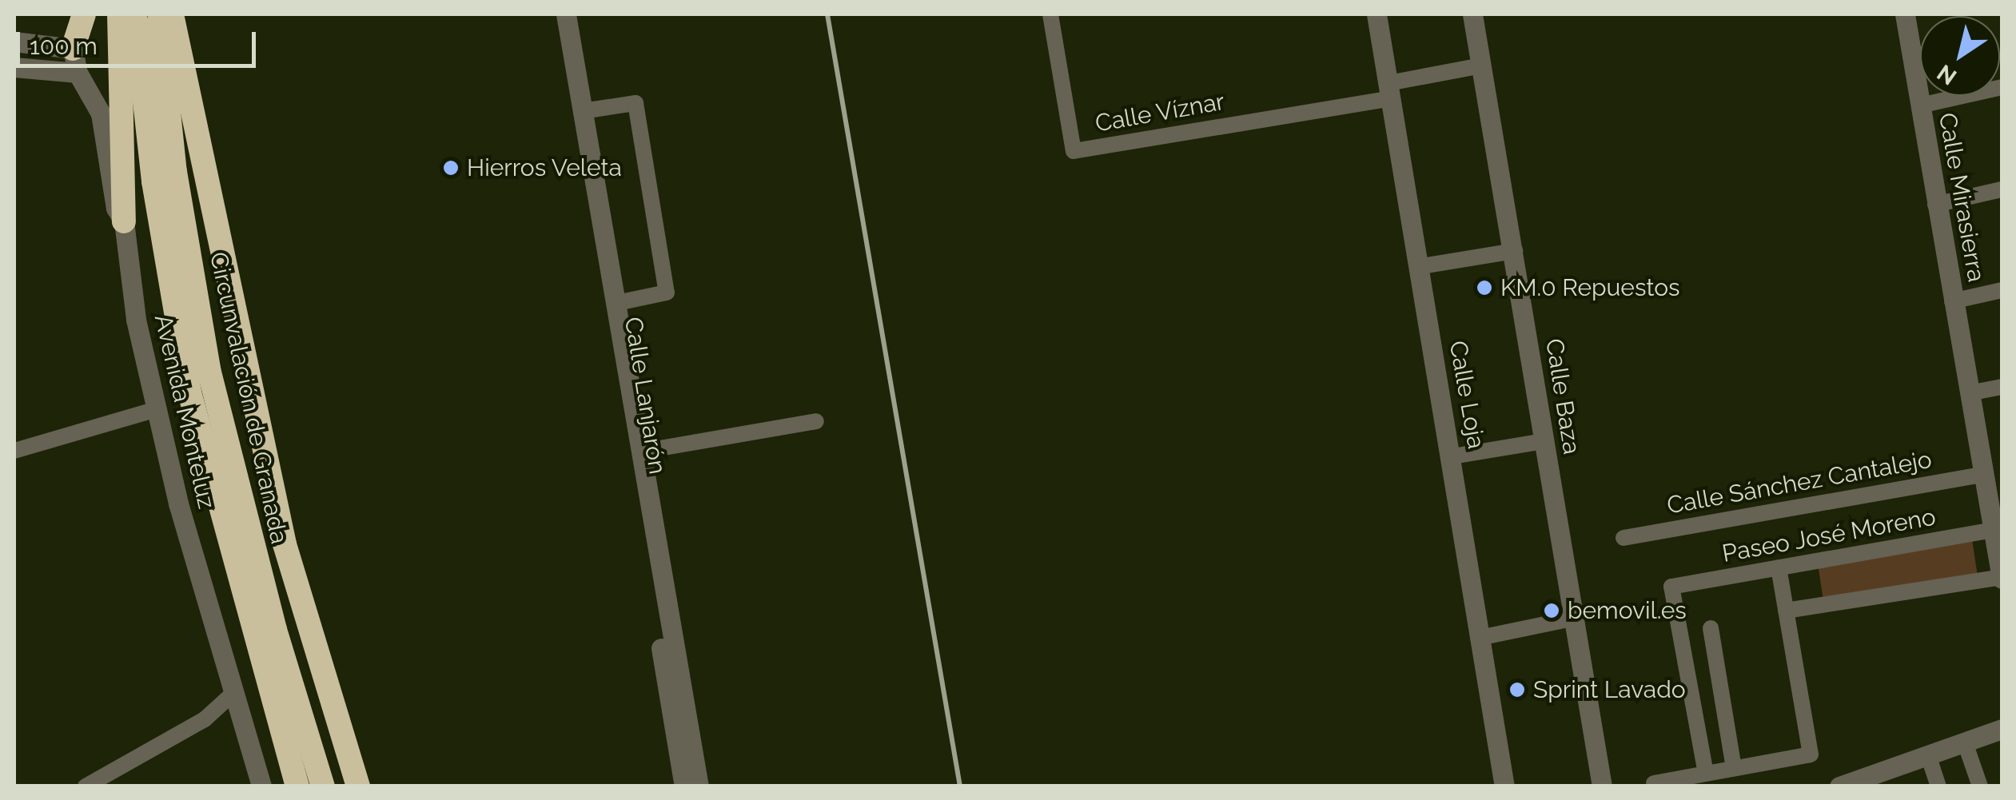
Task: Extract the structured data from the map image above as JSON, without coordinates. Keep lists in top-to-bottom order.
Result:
{
  "streets": {
    "highway": ["Circunvalación de Granada"],
    "street": [
      "Calle Víznar",
      "Calle Mirasierra",
      "Calle Loja",
      "Calle Lanjarón",
      "Calle Baza",
      "Avenida Monteluz",
      "Calle Sánchez Cantalejo",
      "Paseo José Moreno"
    ]
  },
  "crossings": [
    ["Calle Víznar", "Calle Loja"],
    ["Calle Mirasierra", "Calle Sánchez Cantalejo"],
    ["Calle Mirasierra", "Paseo José Moreno"]
  ],
  "places": [
    "Hierros Veleta",
    "KM.0 Repuestos",
    "bemovil.es",
    "Sprint Lavado"
  ],
  "scale_bar": "100 m",
  "north": "bottom left"
}
